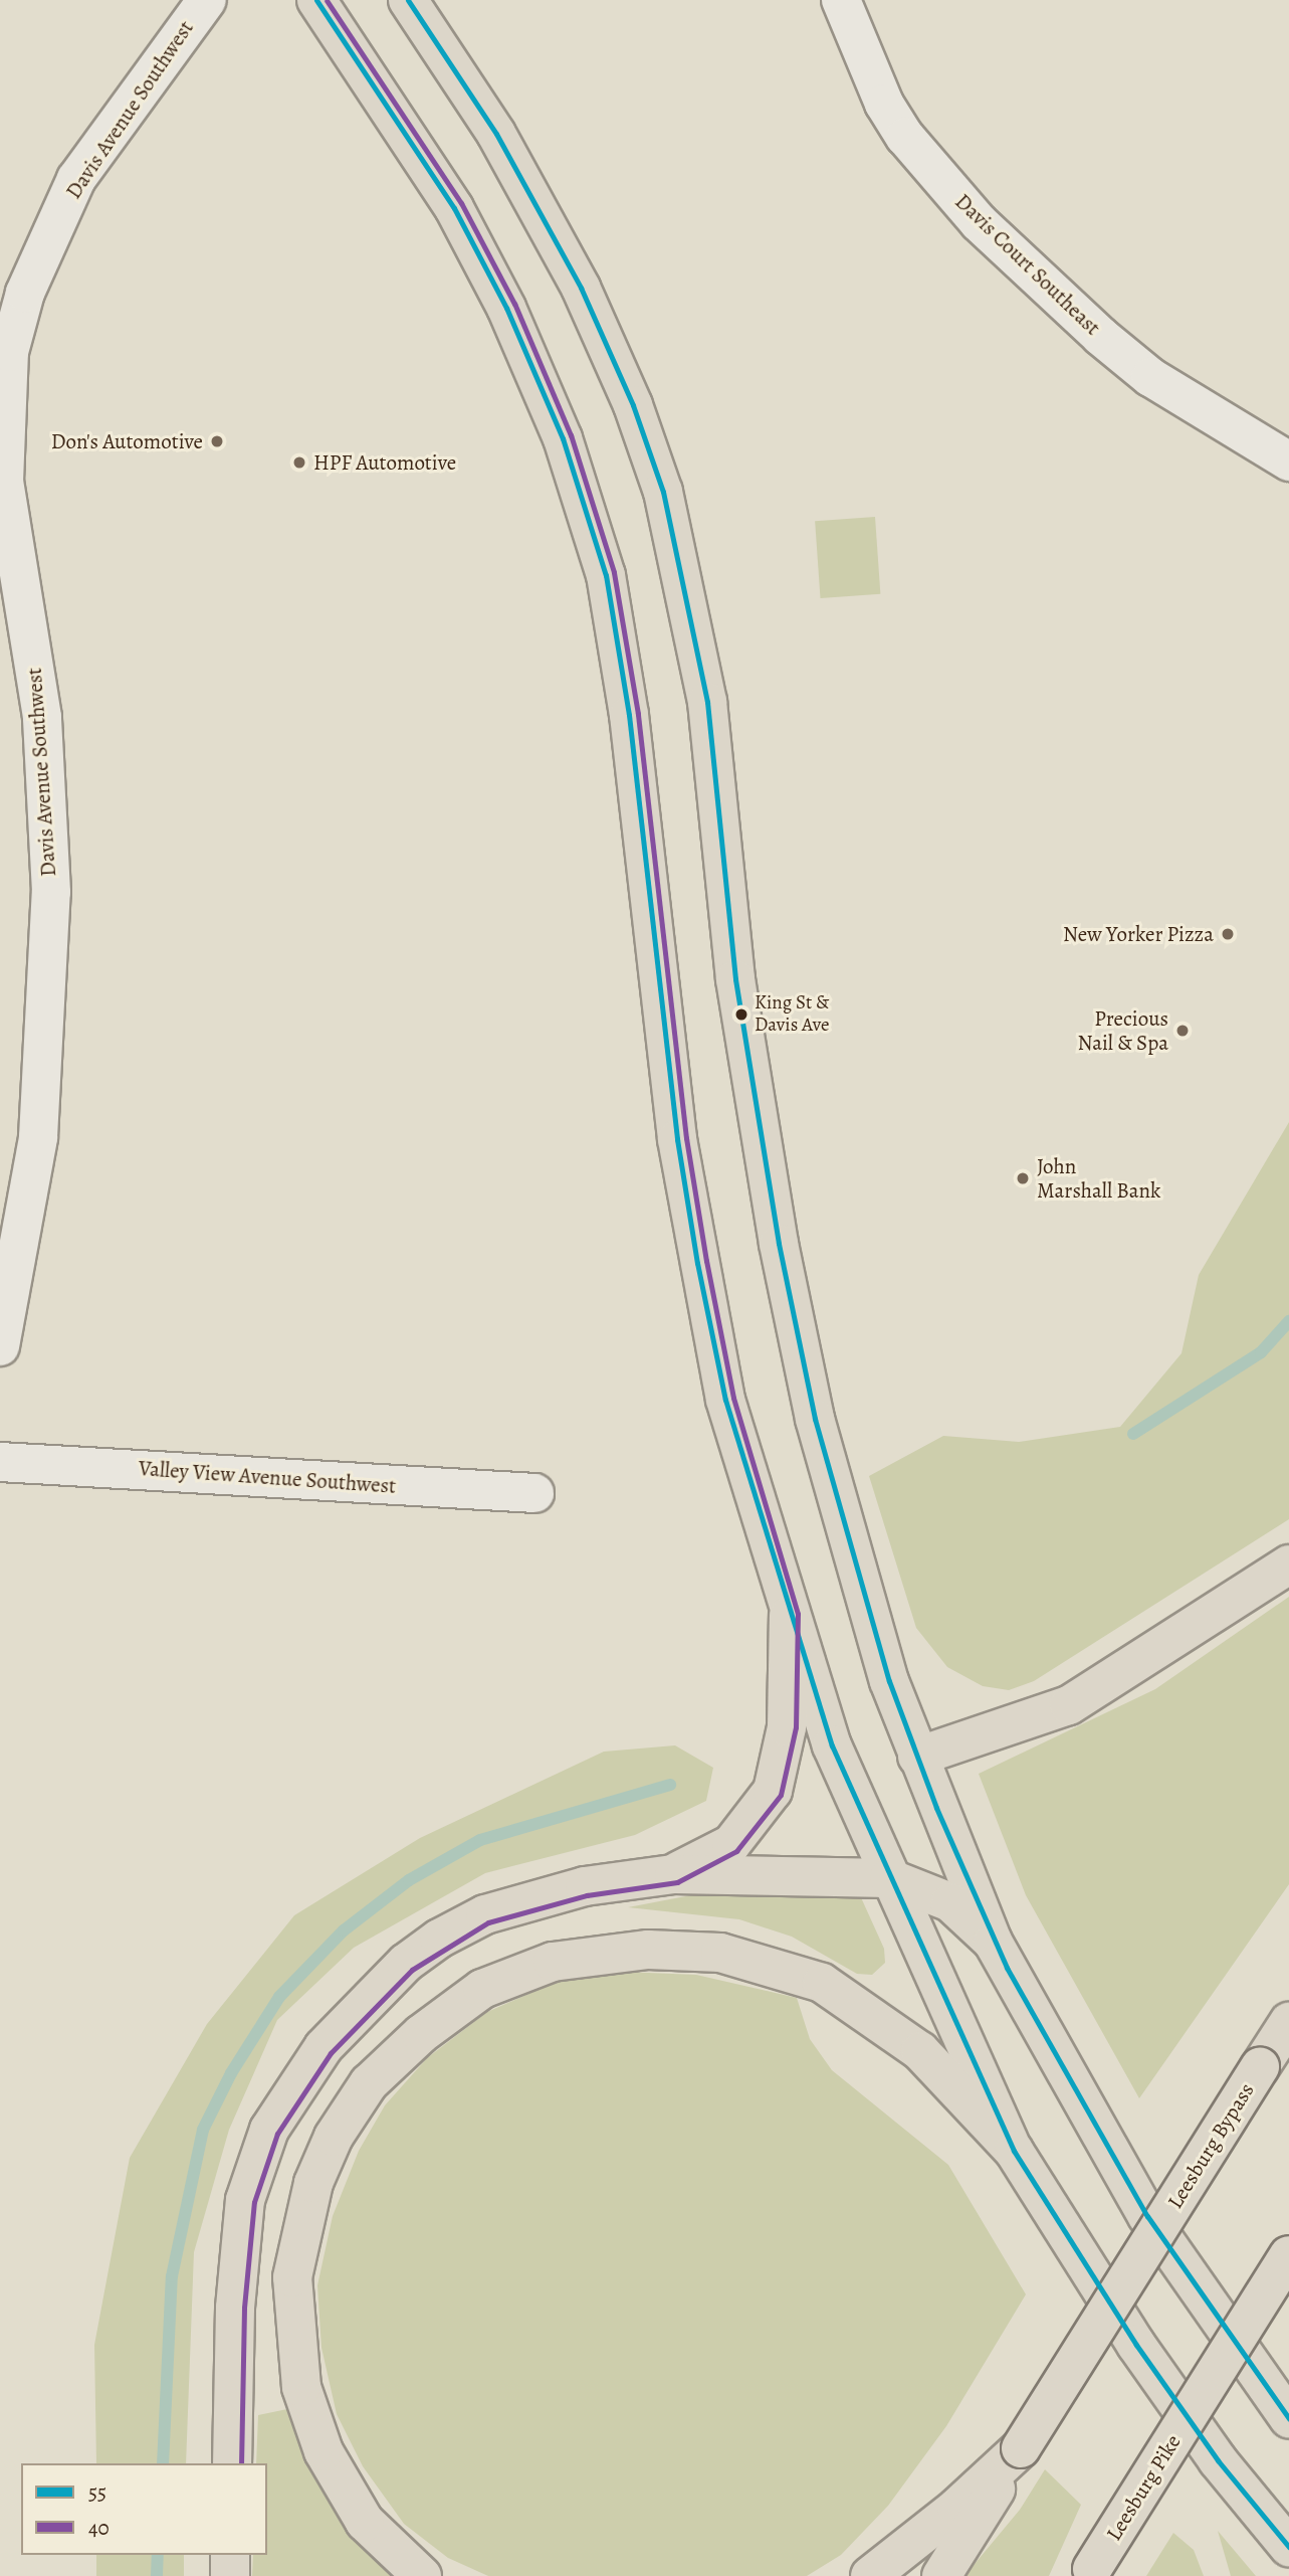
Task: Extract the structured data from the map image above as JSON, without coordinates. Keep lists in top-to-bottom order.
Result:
{
  "streets": {
    "main road": ["Leesburg Bypass", "Leesburg Pike"],
    "street": ["Davis Avenue Southwest", "Davis Court Southeast", "Valley View Avenue Southwest"]
  },
  "places": [
    "Don's Automotive",
    "HPF Automotive",
    "New Yorker Pizza",
    "King St & Davis Ave",
    "Precious Nail & Spa",
    "John Marshall Bank"
  ],
  "lines": ["transit line 55", "transit line 40"],
  "legend": ["55", "40"]
}
